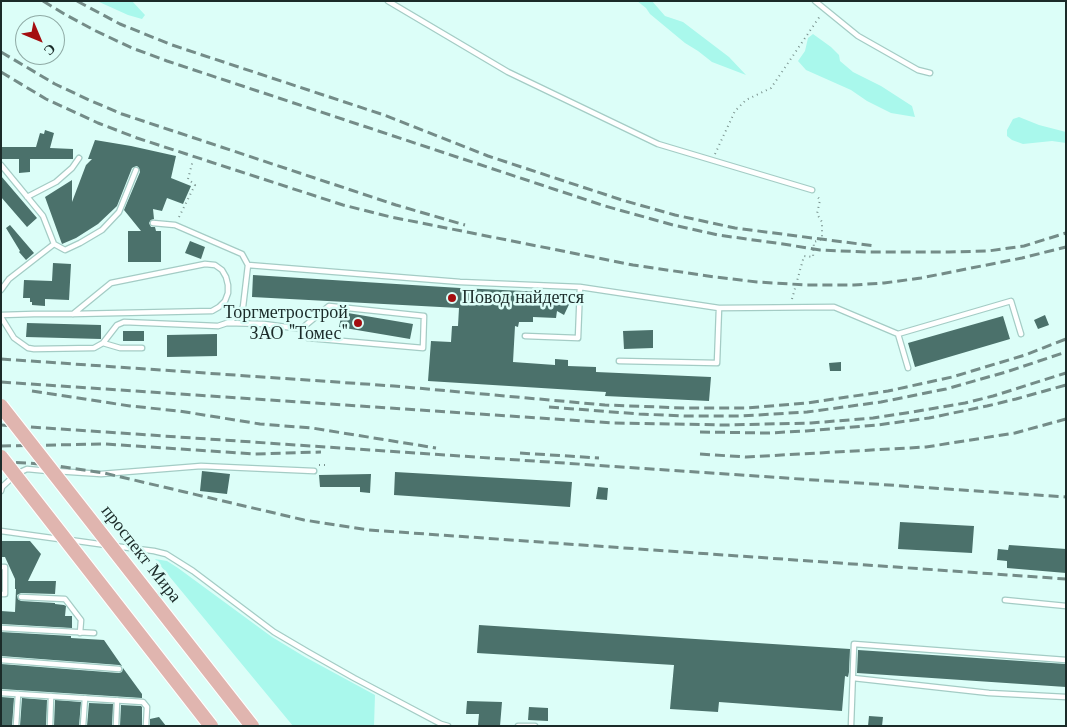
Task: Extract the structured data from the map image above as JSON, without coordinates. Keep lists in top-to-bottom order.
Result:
{
  "streets": {
    "main road": ["проспект Мира"]
  },
  "places": ["Повод найдется", "Торгметрострой ЗАО \"Томес\""],
  "north": "bottom right"
}
